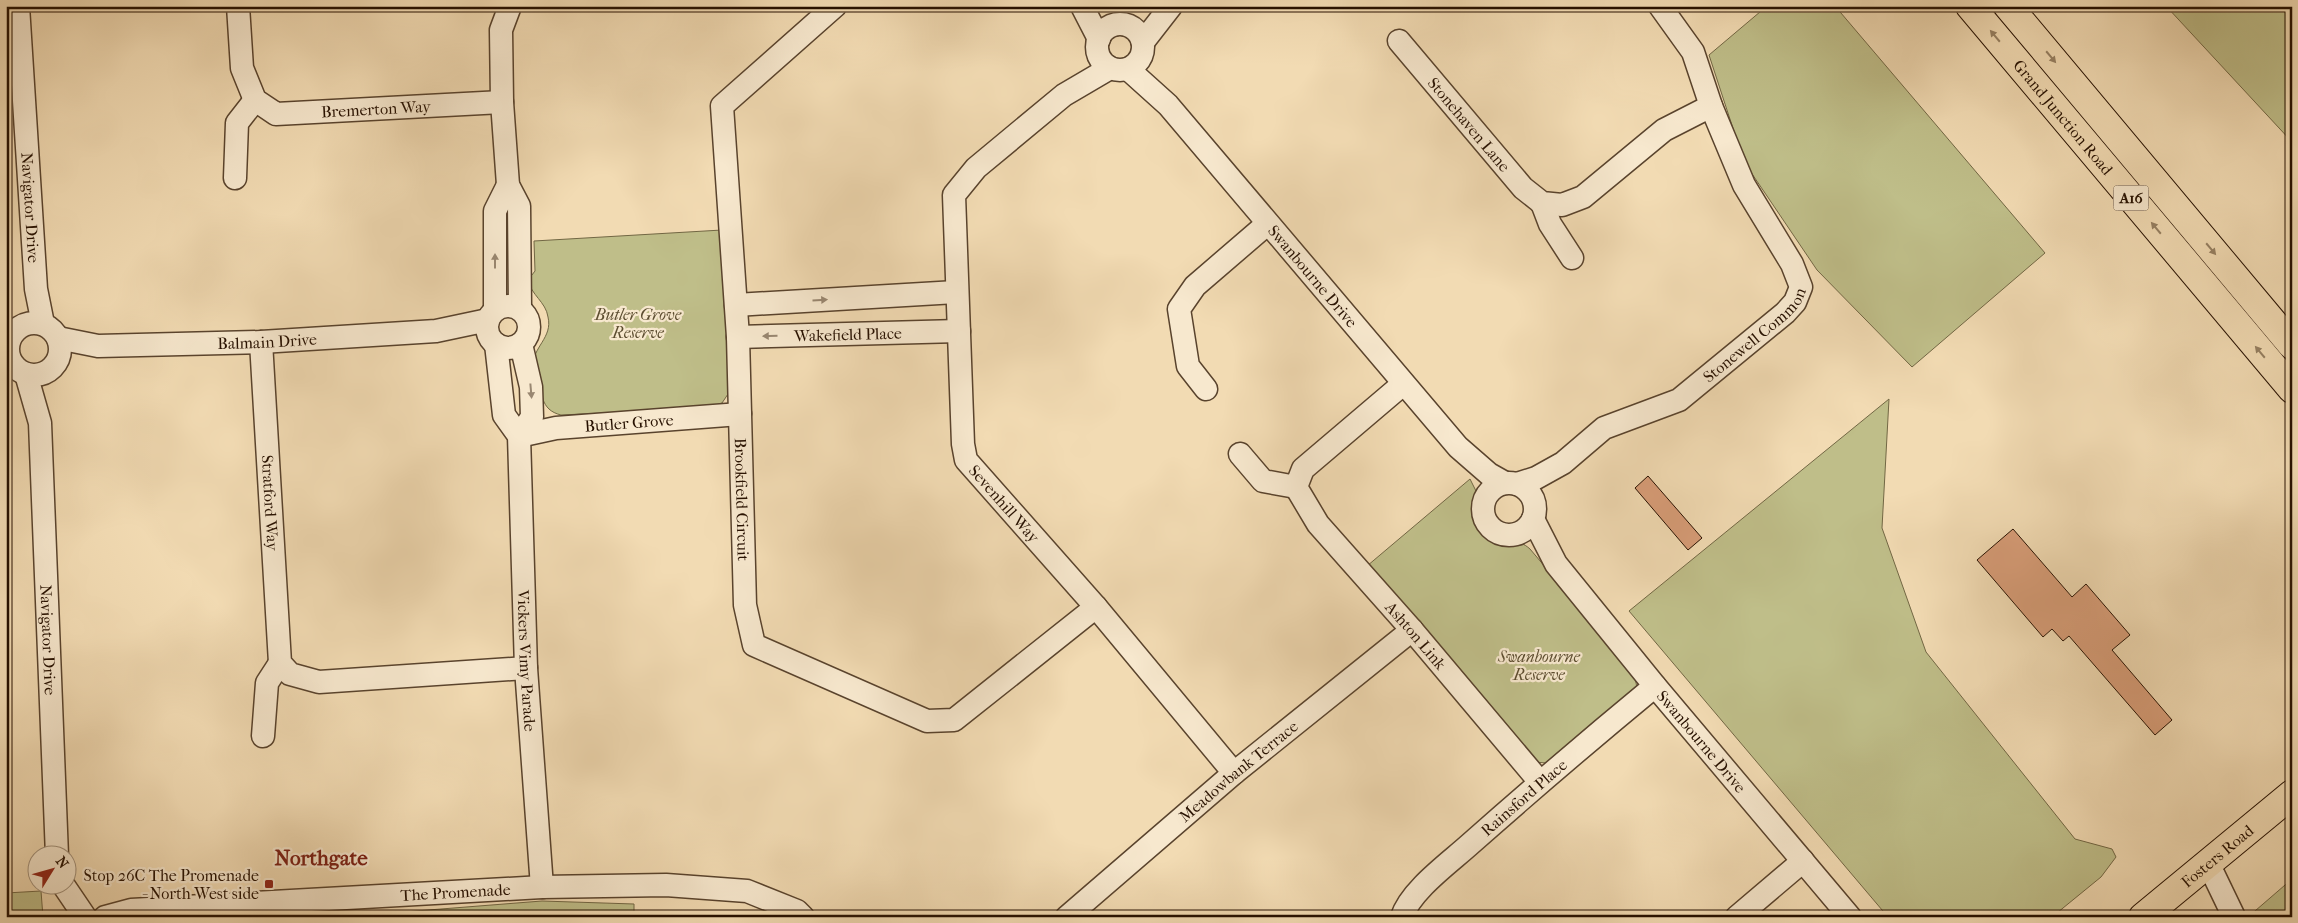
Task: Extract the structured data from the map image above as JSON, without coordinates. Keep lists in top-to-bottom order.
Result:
{
  "streets": {
    "main road": ["Grand Junction Road", "A16", "Fosters Road"],
    "street": [
      "Bremerton Way",
      "Stonehaven Lane",
      "Navigator Drive",
      "Swanbourne Drive",
      "Stonewell Common",
      "Wakefield Place",
      "Balmain Drive",
      "Butler Grove",
      "Brookfield Circuit",
      "Stratford Way",
      "Sevenhill Way",
      "Ashton Link",
      "Vickers Vimy Parade",
      "Meadowbank Terrace",
      "Rainsford Place",
      "The Promenade"
    ]
  },
  "crossings": [
    ["Navigator Drive", "Balmain Drive"],
    ["Swanbourne Drive", "Stonewell Common"],
    ["Swanbourne Drive", "Sevenhill Way"],
    ["Swanbourne Drive", "Rainsford Place"],
    ["Wakefield Place", "Brookfield Circuit"],
    ["Wakefield Place", "Sevenhill Way"],
    ["Balmain Drive", "Stratford Way"],
    ["Butler Grove", "Brookfield Circuit"],
    ["Butler Grove", "Vickers Vimy Parade"],
    ["Brookfield Circuit", "Sevenhill Way"],
    ["Sevenhill Way", "Meadowbank Terrace"],
    ["Ashton Link", "Meadowbank Terrace"],
    ["Ashton Link", "Rainsford Place"],
    ["Vickers Vimy Parade", "The Promenade"]
  ],
  "districts": ["Northgate"],
  "parks": ["Butler Grove Reserve", "Swanbourne Reserve"],
  "places": {
    "transit": ["Stop 26C The Promenade - North West side"]
  },
  "north": "top right"
}
